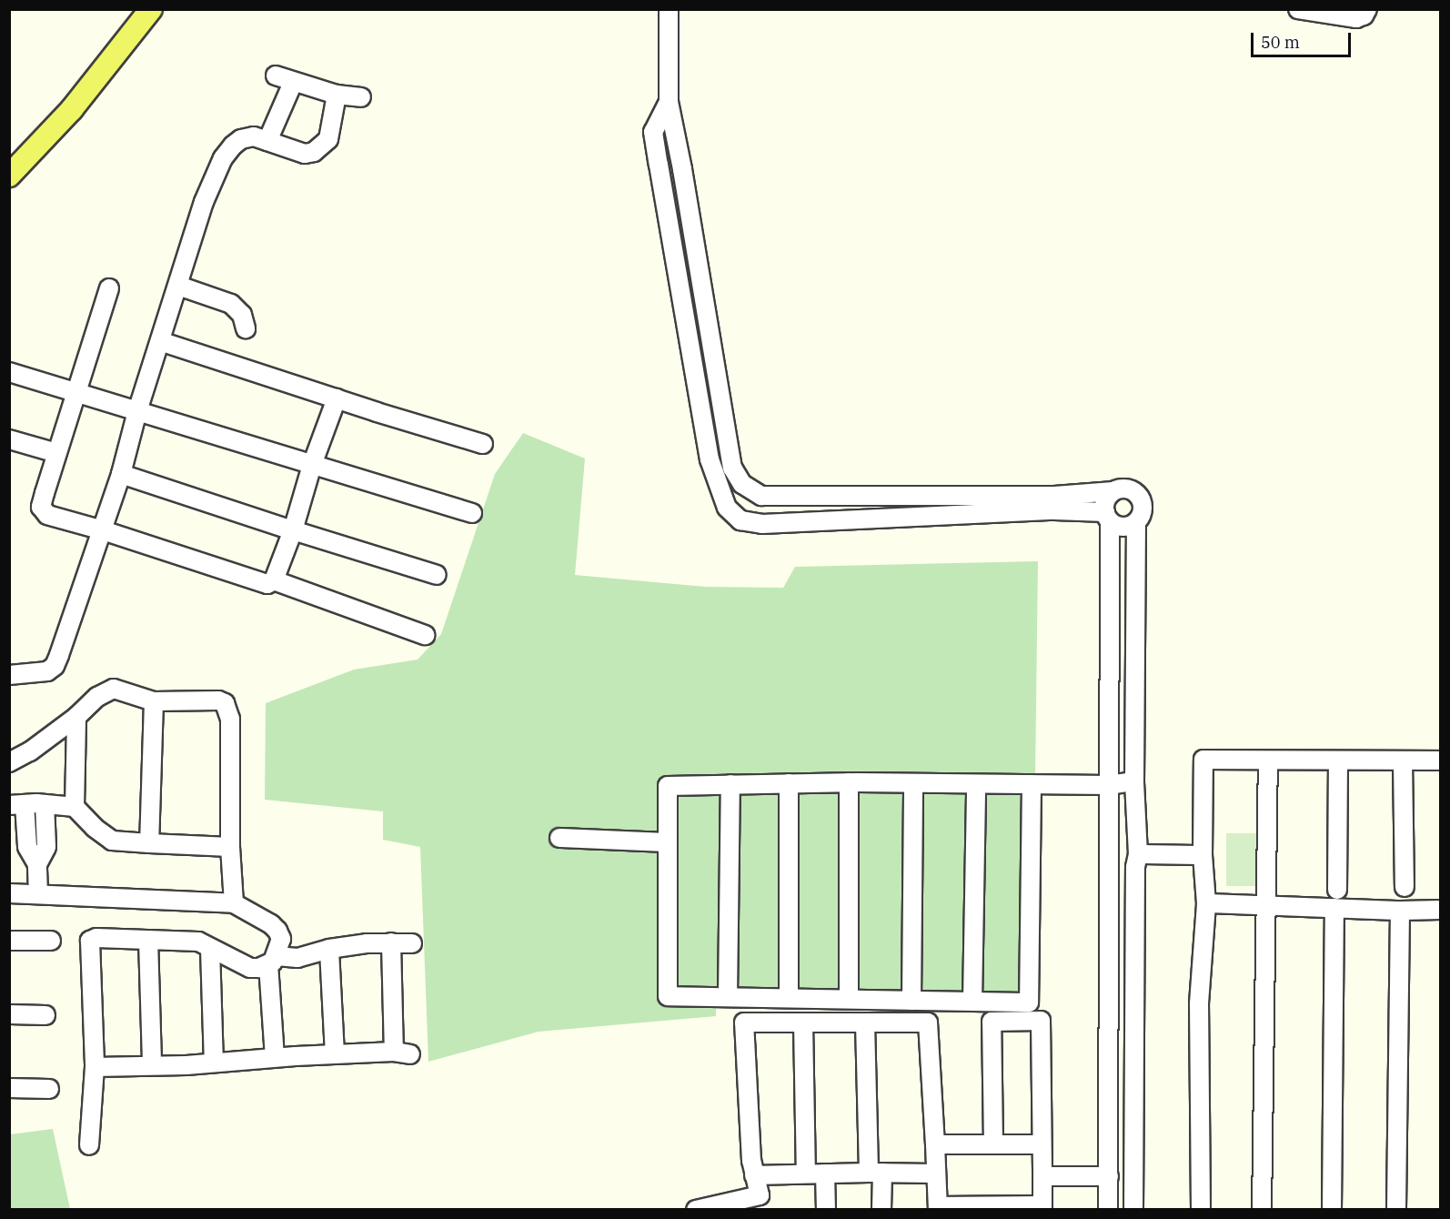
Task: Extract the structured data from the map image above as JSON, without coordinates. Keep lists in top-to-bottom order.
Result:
{
  "scale_bar": "50 m"
}
